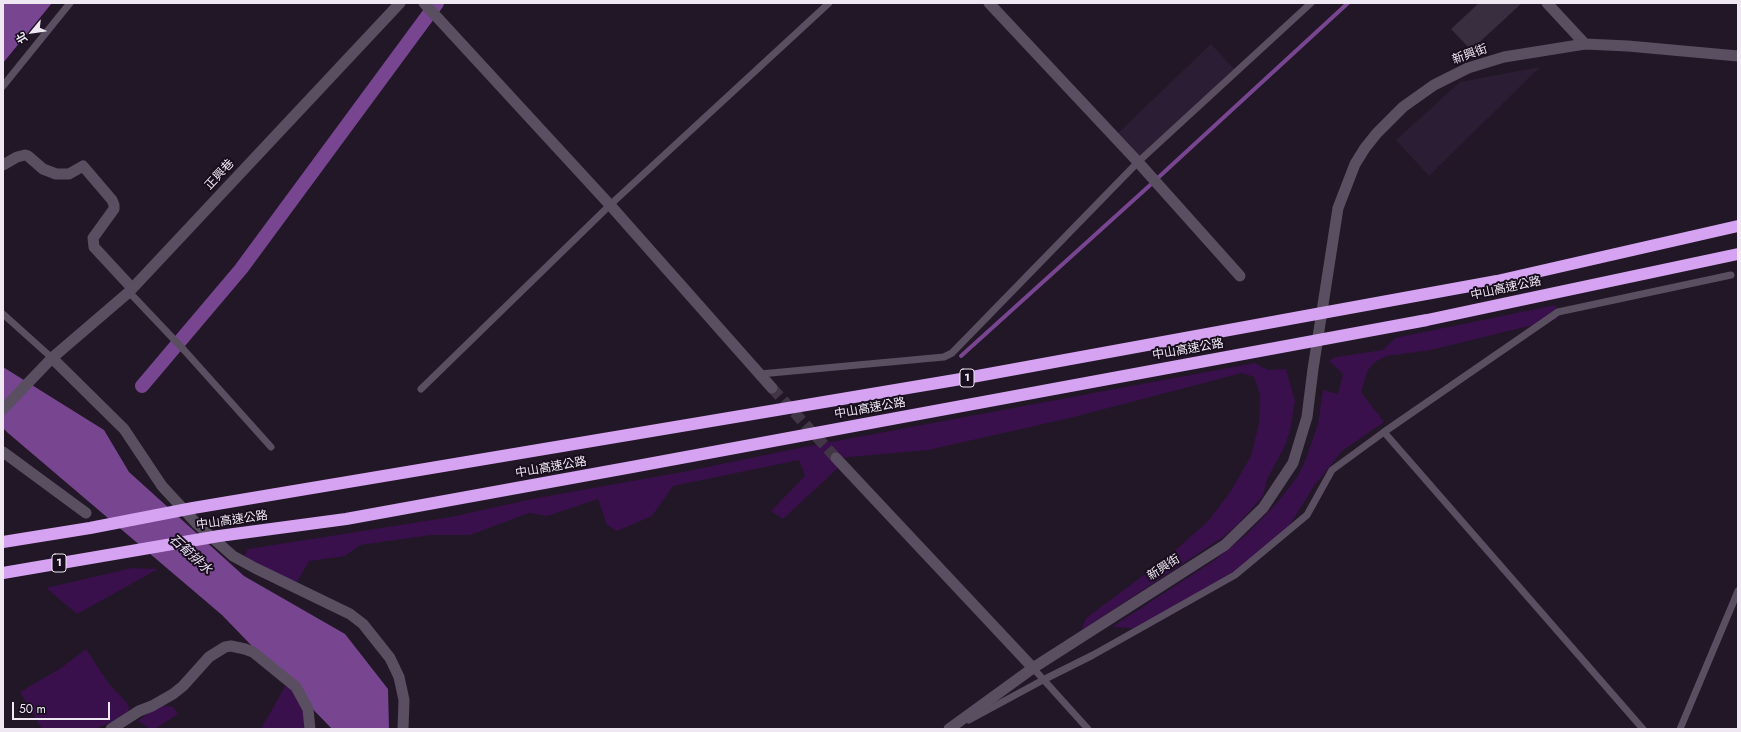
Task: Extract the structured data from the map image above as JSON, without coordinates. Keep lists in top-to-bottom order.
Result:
{
  "streets": {
    "highway": ["中山高速公路", "1"],
    "street": ["新興街", "正興巷"]
  },
  "water": ["石筍排水"],
  "scale_bar": "50 m",
  "north": "bottom left"
}
